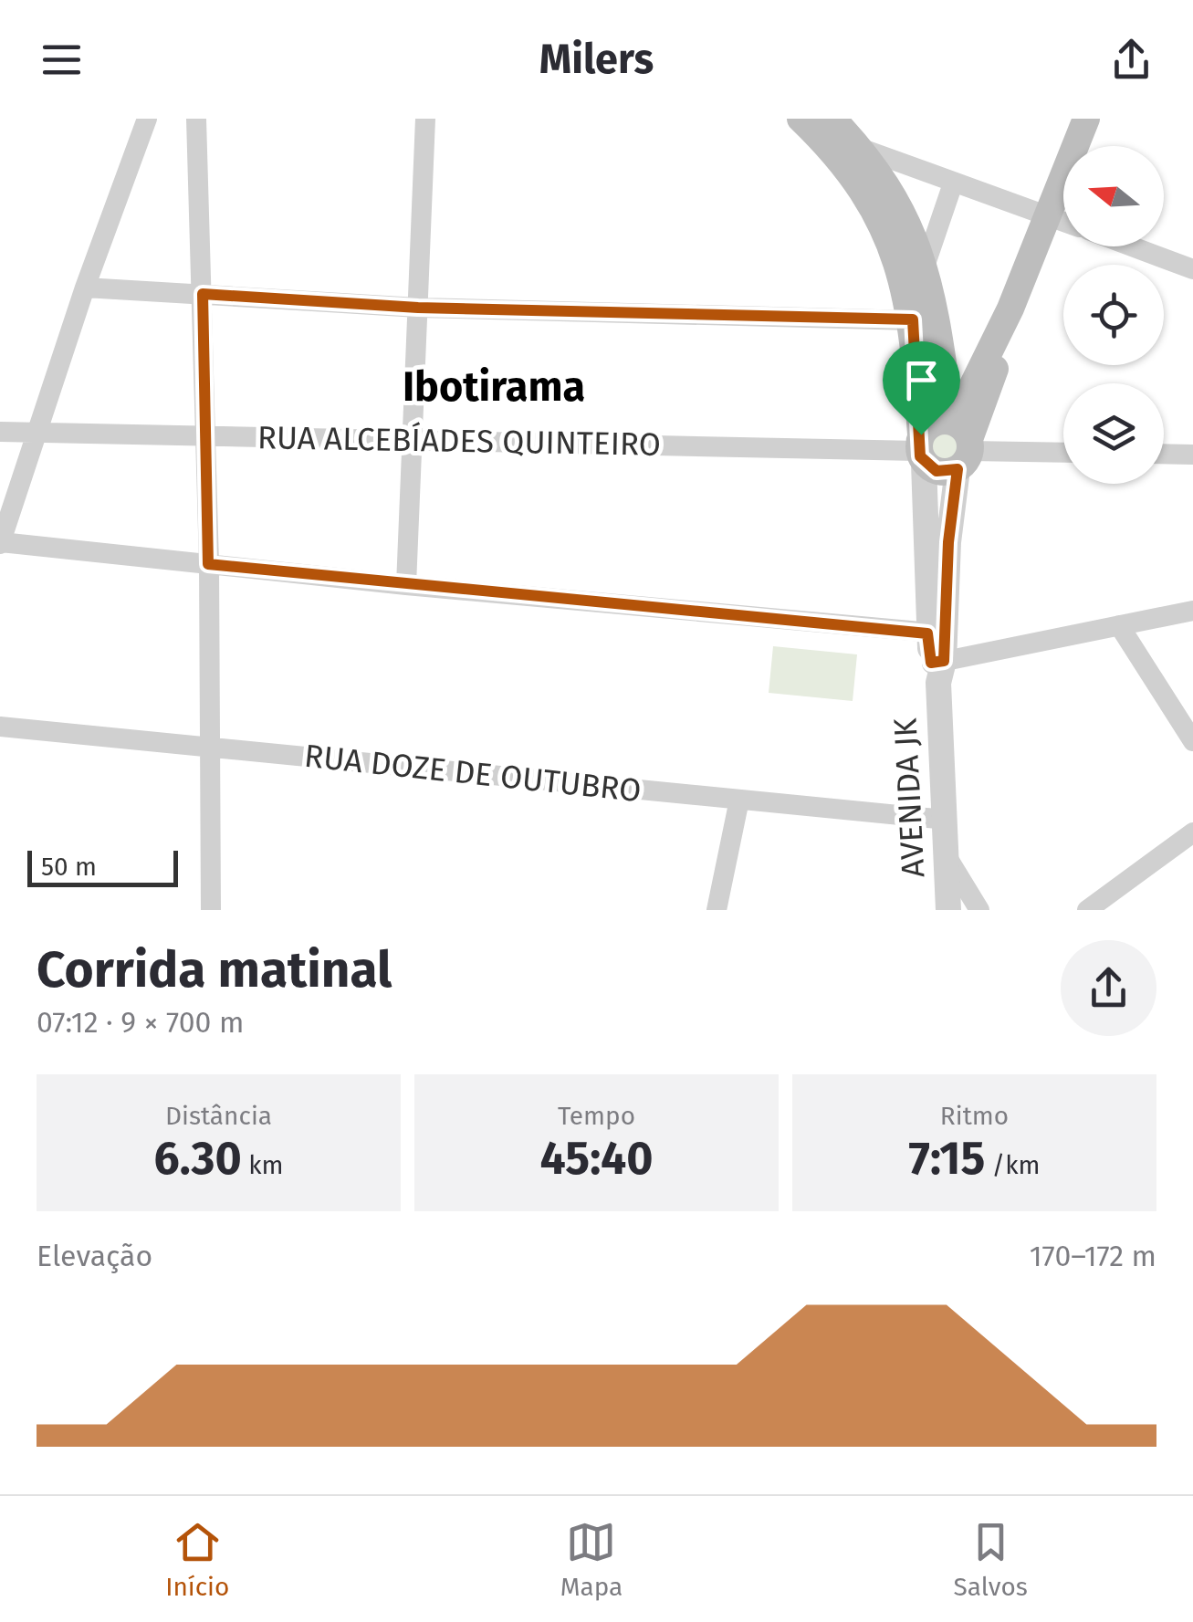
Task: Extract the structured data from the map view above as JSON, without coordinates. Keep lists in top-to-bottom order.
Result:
{
  "streets": {
    "main road": ["AVENIDA JK"],
    "street": ["RUA ALCEBÍADES QUINTEIRO", "RUA DOZE DE OUTUBRO"]
  },
  "crossings": [
    ["RUA ALCEBÍADES QUINTEIRO", "AVENIDA JK"],
    ["RUA DOZE DE OUTUBRO", "AVENIDA JK"]
  ],
  "districts": ["Ibotirama"],
  "scale_bar": "50 m",
  "north": "left",
  "page": {
    "header": "Milers",
    "scale": "50 m",
    "heading": ["Corrida matinal", "07:12 · 9 × 700 m"],
    "stats": [
      ["Distância", "6.30 km"],
      ["Tempo", "45:40"],
      ["Ritmo", "7:15 /km"]
    ],
    "chart": ["Elevação", "170–172 m"],
    "tabs": ["Início", "Mapa", "Salvos"]
  }
}
